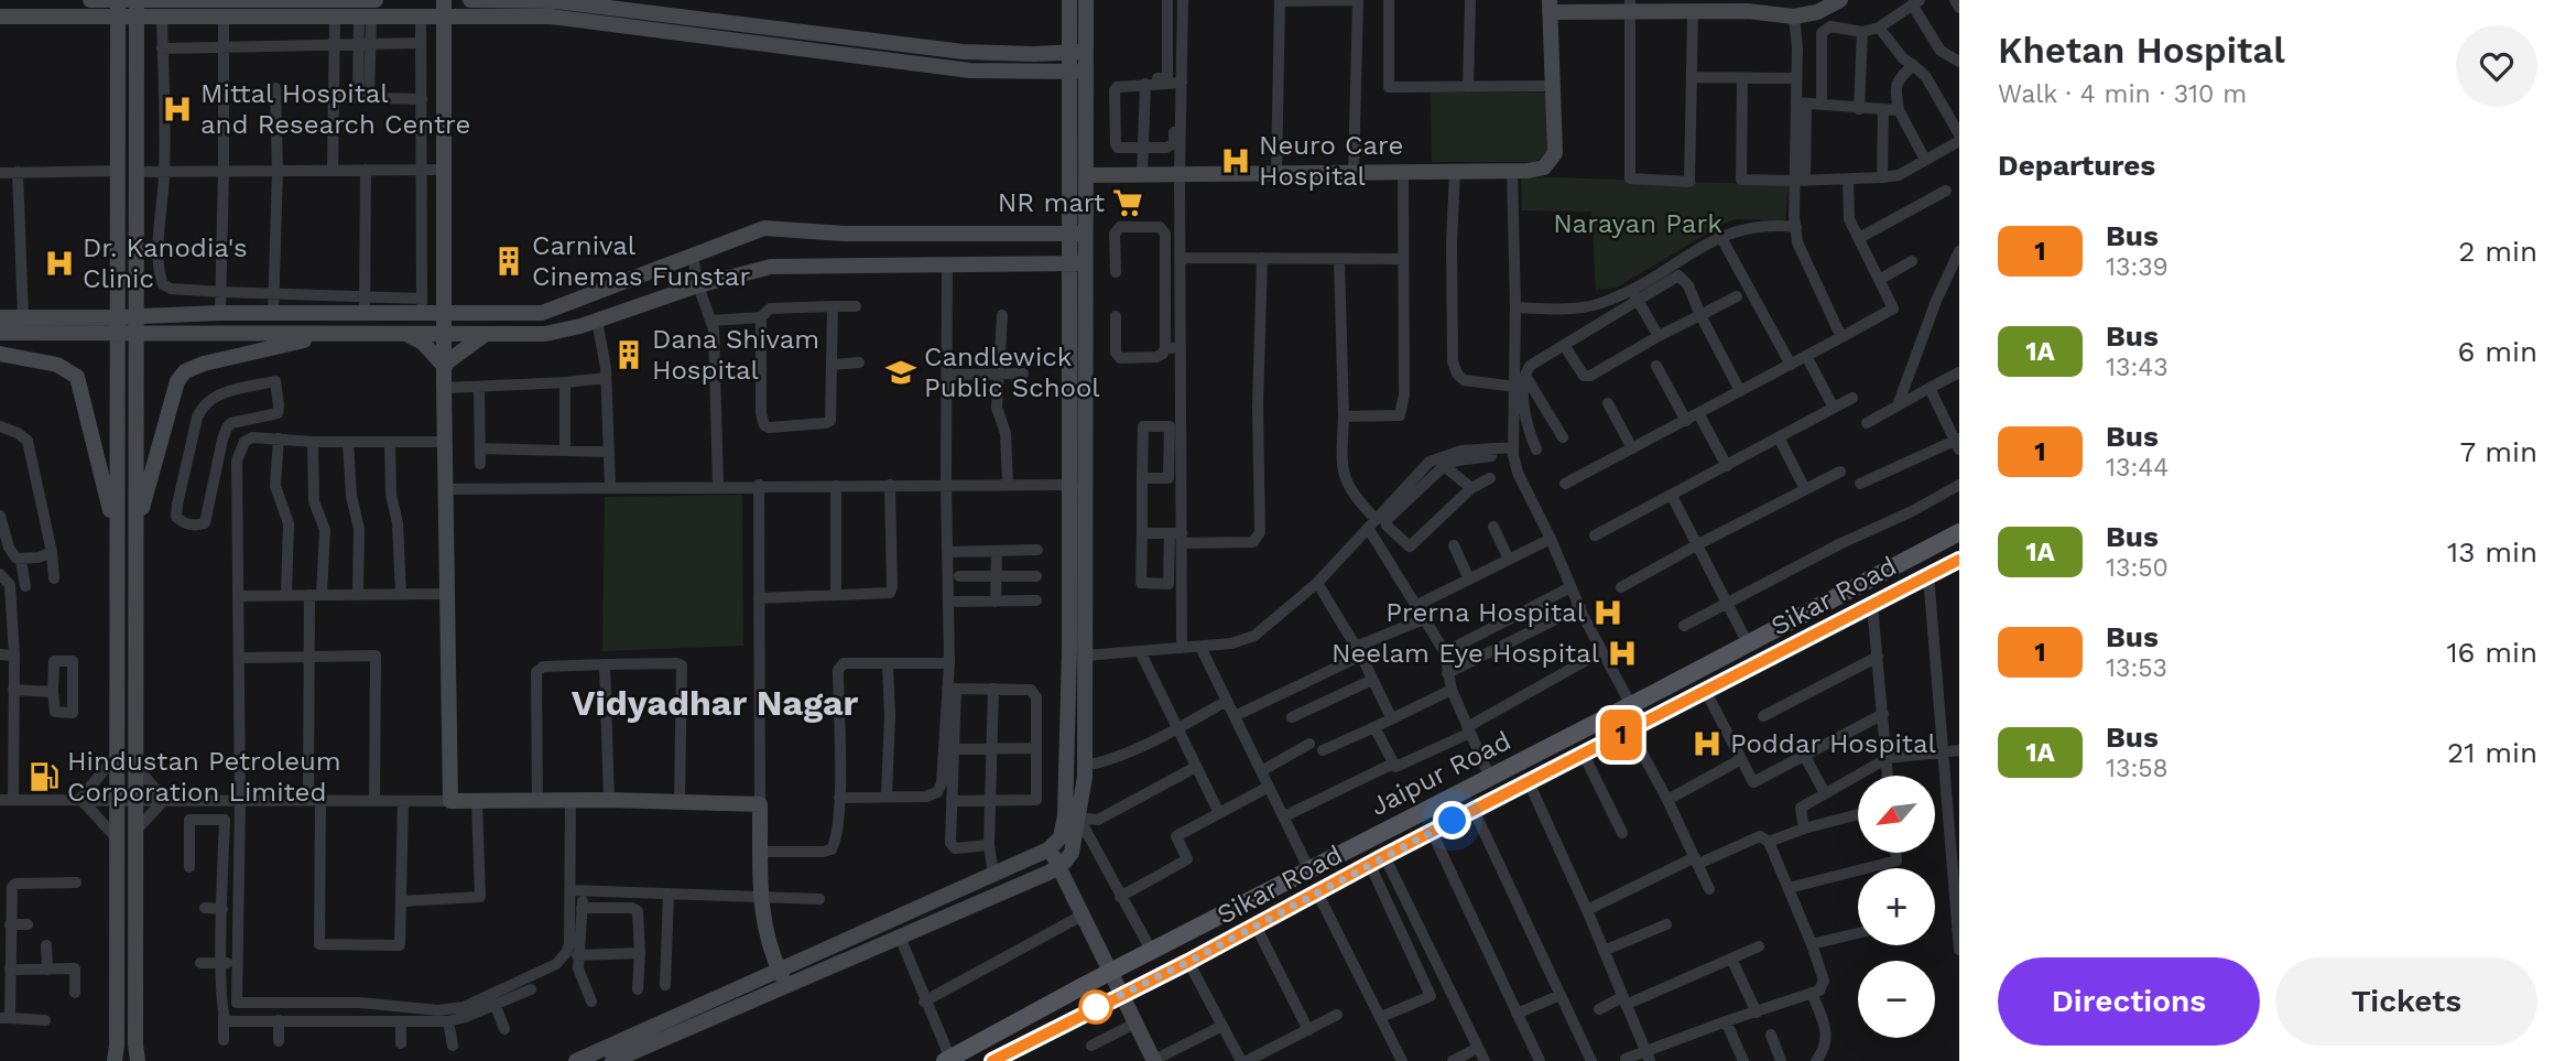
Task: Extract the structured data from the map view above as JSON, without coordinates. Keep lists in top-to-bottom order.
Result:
{
  "streets": {
    "main road": ["Sikar Road", "Jaipur Road"]
  },
  "districts": ["Vidyadhar Nagar"],
  "parks": ["Narayan Park"],
  "places": {
    "hospital": [
      "Mittal Hospital and Research Centre",
      "Neuro Care Hospital",
      "Dr. Kanodia's Clinic",
      "Prerna Hospital",
      "Neelam Eye Hospital",
      "Poddar Hospital"
    ],
    "supermarket": ["NR mart"],
    "building": ["Carnival Cinemas Funstar", "Dana Shivam Hospital"],
    "school or university": ["Candlewick Public School"],
    "fuel station": ["Hindustan Petroleum Corporation Limited"]
  },
  "lines": ["bus line 1"],
  "north": "bottom left",
  "page": {
    "on_map": "1",
    "heading": [
      ["Khetan Hospital", "Walk · 4 min · 310 m"],
      "Departures"
    ],
    "list": [
      {
        "mark": "1",
        "name": "Bus",
        "note": "13:39",
        "value": "2 min"
      },
      {
        "mark": "1A",
        "name": "Bus",
        "note": "13:43",
        "value": "6 min"
      },
      {
        "mark": "1",
        "name": "Bus",
        "note": "13:44",
        "value": "7 min"
      },
      {
        "mark": "1A",
        "name": "Bus",
        "note": "13:50",
        "value": "13 min"
      },
      {
        "mark": "1",
        "name": "Bus",
        "note": "13:53",
        "value": "16 min"
      },
      {
        "mark": "1A",
        "name": "Bus",
        "note": "13:58",
        "value": "21 min"
      }
    ],
    "map_buttons": ["+", "−"],
    "buttons": ["Directions", "Tickets"]
  }
}
